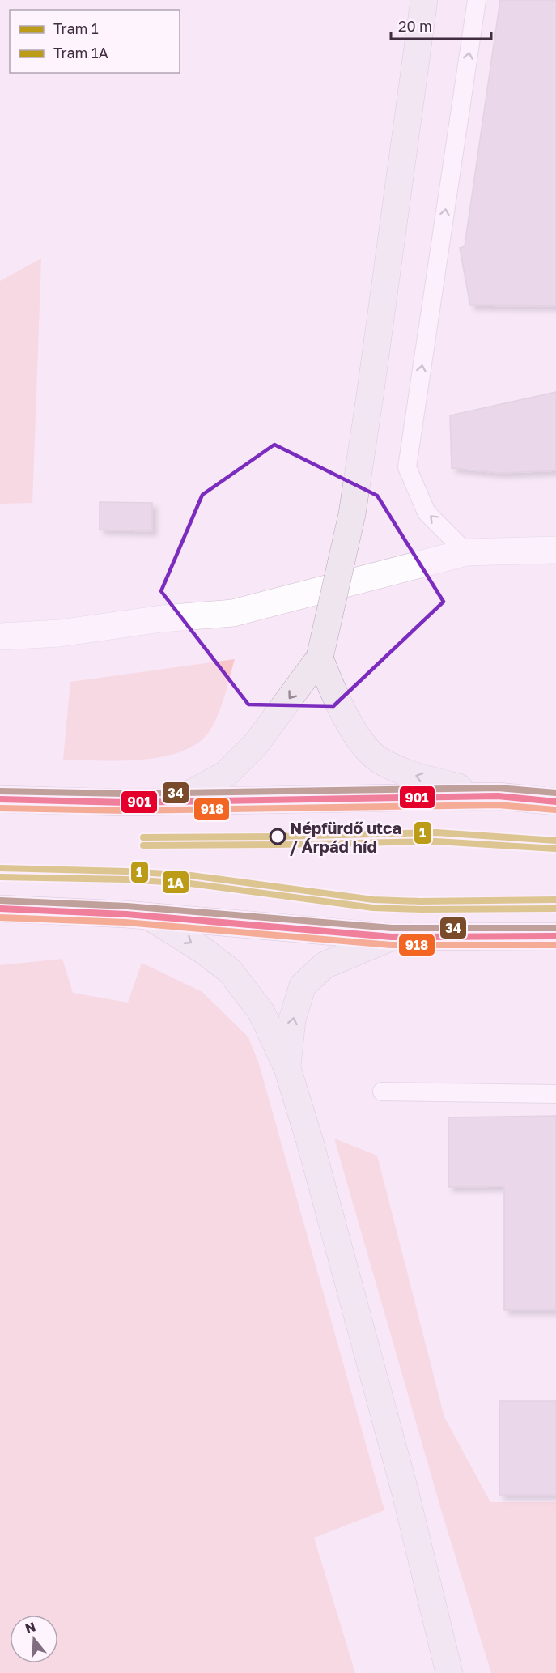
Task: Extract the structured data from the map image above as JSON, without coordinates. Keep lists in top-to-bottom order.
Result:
{
  "places": ["Népfürdő utca / Árpád híd"],
  "lines": [
    "transit line 34",
    "transit line 901",
    "transit line 918",
    "tram line 1",
    "tram line 1A"
  ],
  "legend": ["Tram 1", "Tram 1A"],
  "scale_bar": "20 m",
  "north": "top"
}
